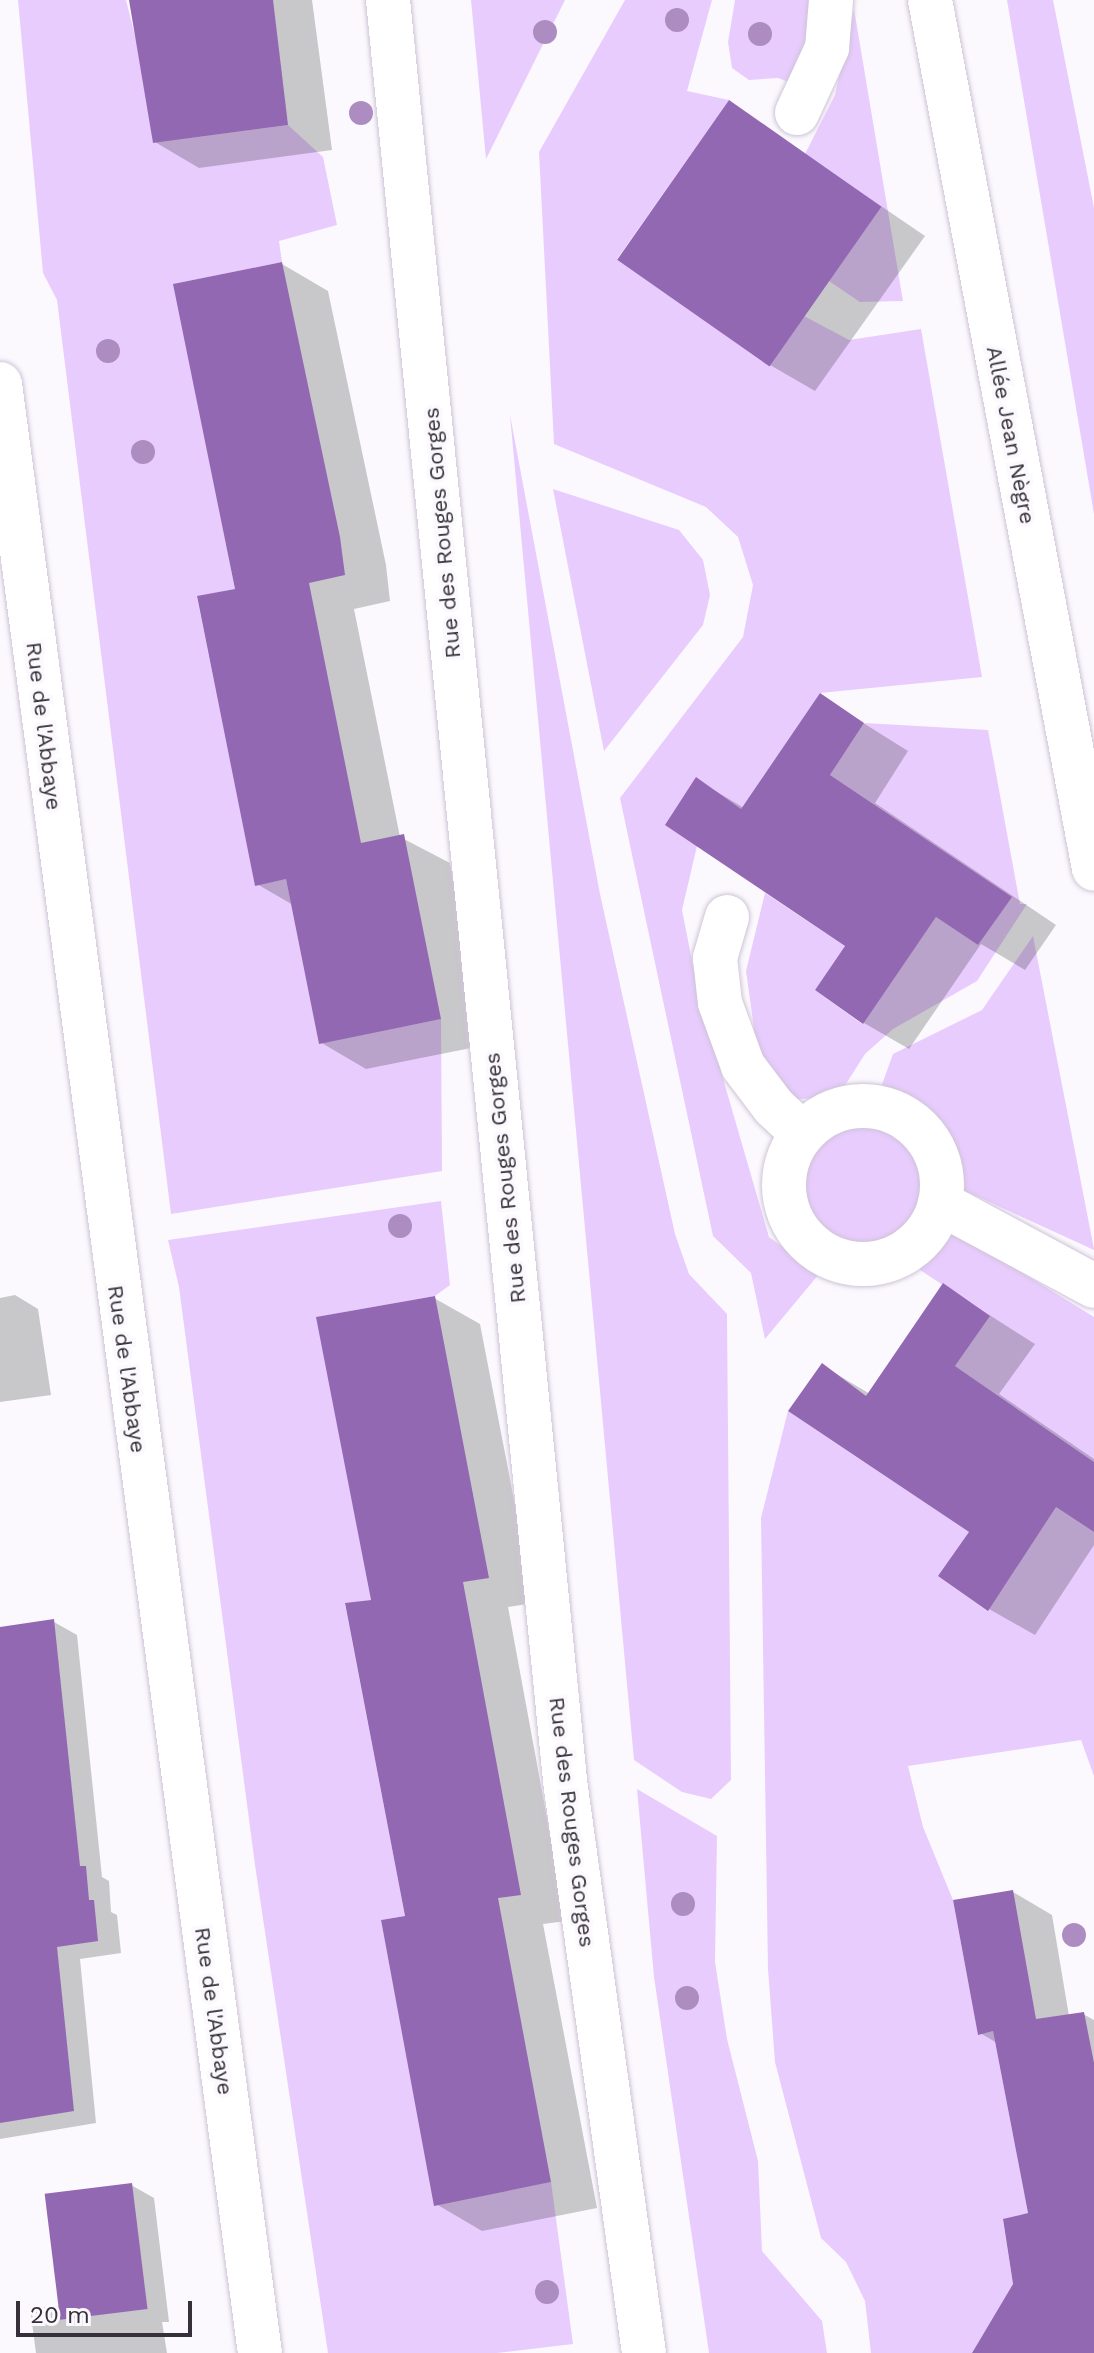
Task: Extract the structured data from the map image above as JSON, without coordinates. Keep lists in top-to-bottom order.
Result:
{
  "streets": {
    "street": ["Allée Jean Nègre", "Rue des Rouges Gorges", "Rue de l'Abbaye"]
  },
  "scale_bar": "20 m"
}
